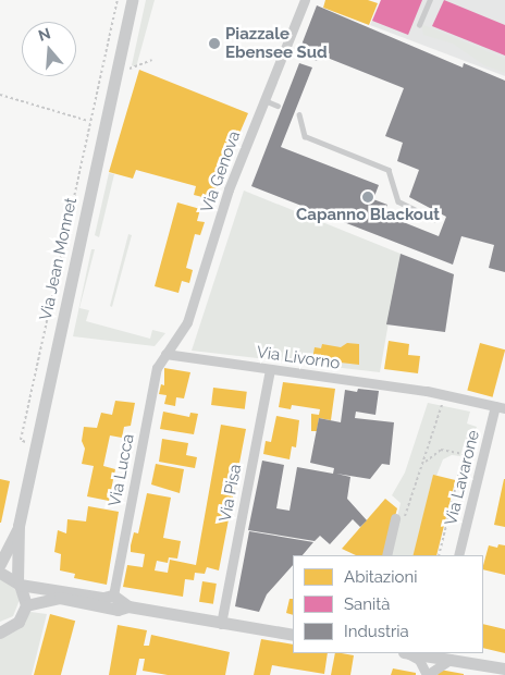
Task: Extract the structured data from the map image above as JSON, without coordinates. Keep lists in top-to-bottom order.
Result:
{
  "streets": {
    "street": [
      "Via Genova",
      "Via Jean Monnet",
      "Via Livorno",
      "Via Lucca",
      "Via Lavarone",
      "Via Pisa"
    ]
  },
  "crossings": [
    ["Via Genova", "Via Livorno"],
    ["Via Genova", "Via Lucca"],
    ["Via Livorno", "Via Lucca"],
    ["Via Livorno", "Via Lavarone"],
    ["Via Livorno", "Via Pisa"]
  ],
  "places": ["Piazzale Ebensee Sud", "Capanno Blackout"],
  "legend": ["Abitazioni", "Sanità", "Industria"],
  "north": "top"
}
